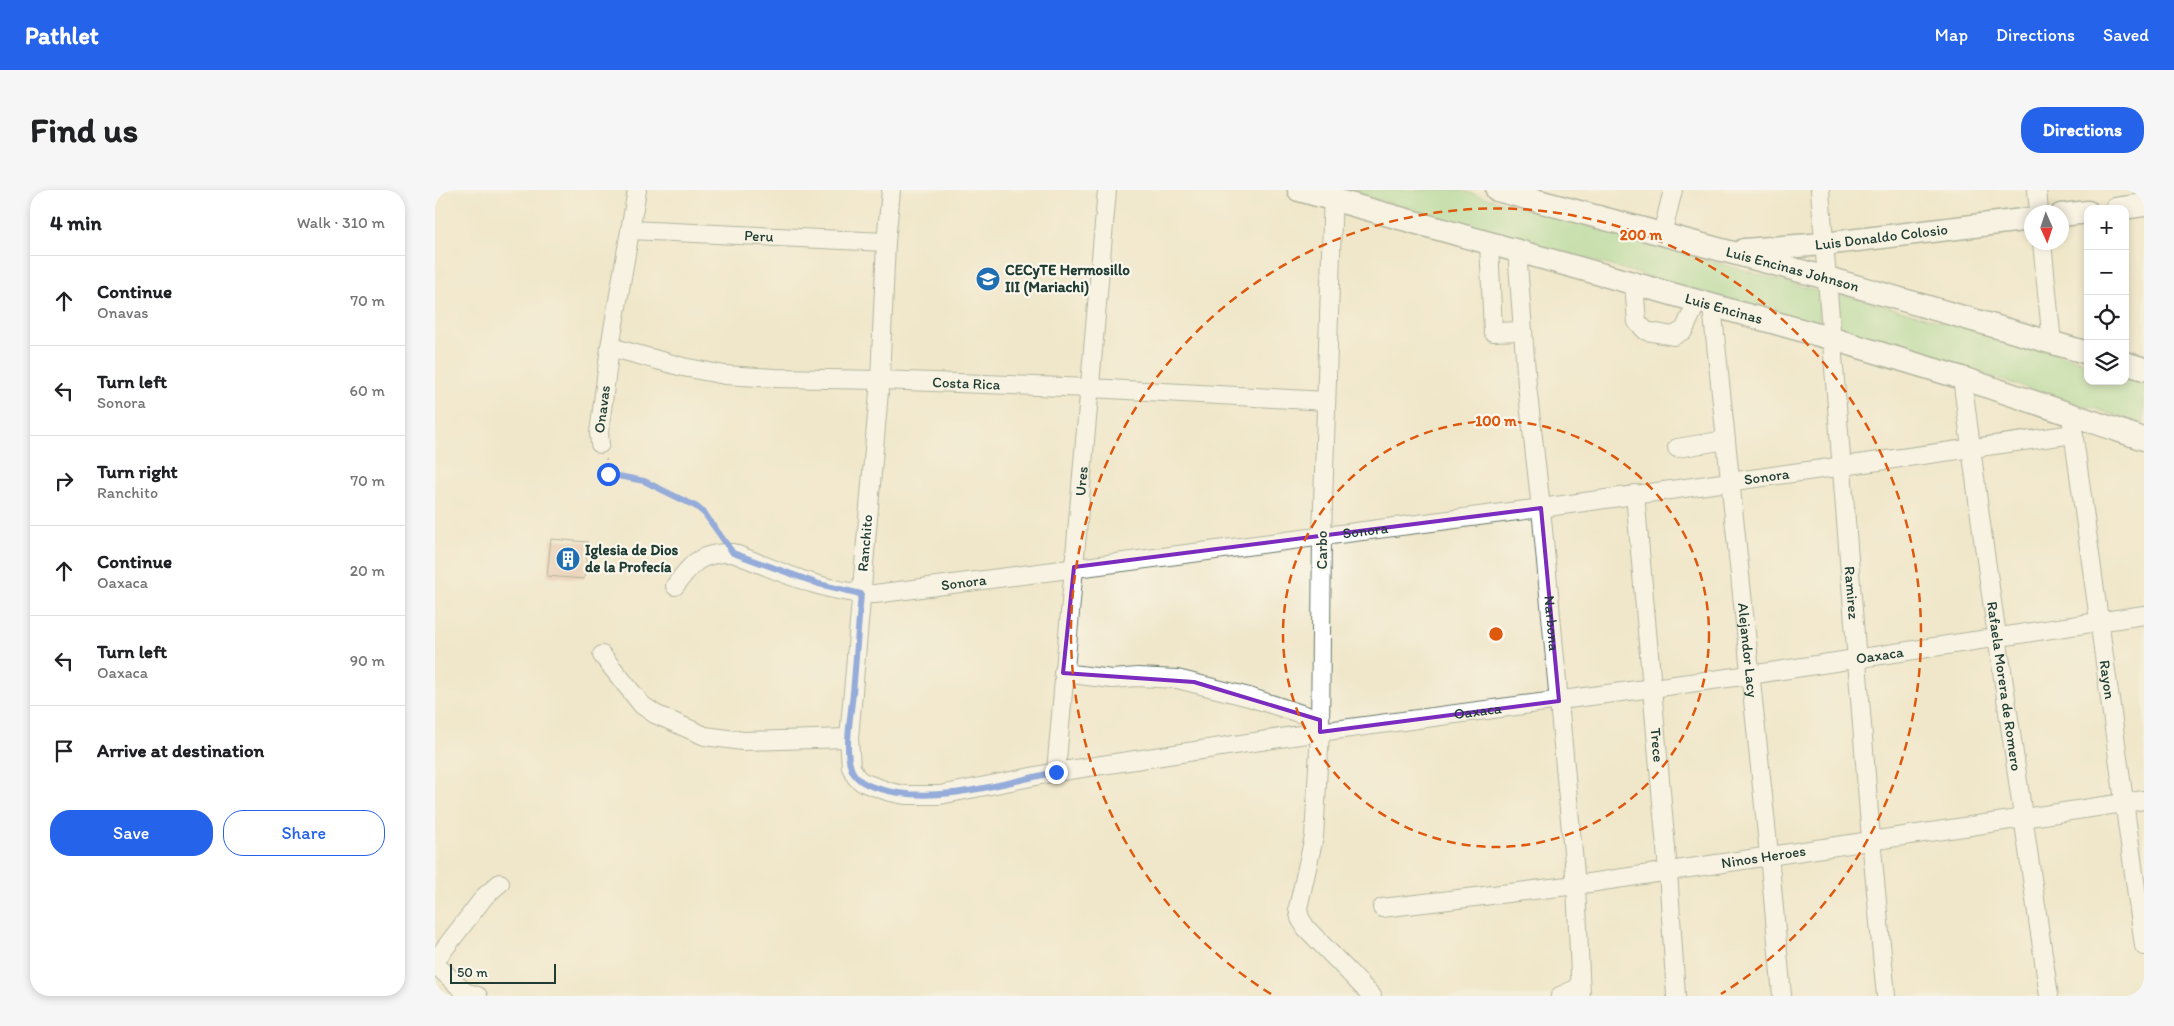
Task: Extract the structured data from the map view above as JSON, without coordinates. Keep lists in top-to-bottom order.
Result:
{
  "streets": {
    "main road": ["Luis Donaldo Colosio", "Luis Encinas Johnson", "Luis Encinas"],
    "street": [
      "Peru",
      "Costa Rica",
      "Onavas",
      "Sonora",
      "Ures",
      "Ranchito",
      "Carbo",
      "Ramirez",
      "Narbona",
      "Alejandor Lacy",
      "Oaxaca",
      "Rayon",
      "Rafaela Morera de Romero",
      "Trece",
      "Ninos Heroes"
    ]
  },
  "crossings": [
    ["Peru", "Onavas"],
    ["Peru", "Ranchito"],
    ["Luis Donaldo Colosio", "Luis Encinas Johnson"],
    ["Luis Donaldo Colosio", "Ramirez"],
    ["Luis Encinas Johnson", "Ramirez"],
    ["Luis Encinas", "Sonora"],
    ["Luis Encinas", "Carbo"],
    ["Luis Encinas", "Ramirez"],
    ["Luis Encinas", "Narbona"],
    ["Luis Encinas", "Alejandor Lacy"],
    ["Luis Encinas", "Rayon"],
    ["Luis Encinas", "Rafaela Morera de Romero"],
    ["Costa Rica", "Onavas"],
    ["Costa Rica", "Ures"],
    ["Costa Rica", "Ranchito"],
    ["Costa Rica", "Carbo"],
    ["Onavas", "Sonora"],
    ["Sonora", "Ures"],
    ["Sonora", "Ranchito"],
    ["Sonora", "Carbo"],
    ["Sonora", "Ramirez"],
    ["Sonora", "Narbona"],
    ["Sonora", "Alejandor Lacy"],
    ["Sonora", "Rayon"],
    ["Sonora", "Rafaela Morera de Romero"],
    ["Sonora", "Trece"],
    ["Ures", "Oaxaca"],
    ["Ranchito", "Oaxaca"],
    ["Carbo", "Oaxaca"],
    ["Ramirez", "Oaxaca"],
    ["Ramirez", "Ninos Heroes"],
    ["Narbona", "Oaxaca"],
    ["Narbona", "Ninos Heroes"],
    ["Alejandor Lacy", "Oaxaca"],
    ["Alejandor Lacy", "Ninos Heroes"],
    ["Oaxaca", "Rayon"],
    ["Oaxaca", "Rafaela Morera de Romero"],
    ["Oaxaca", "Trece"],
    ["Rayon", "Ninos Heroes"],
    ["Rafaela Morera de Romero", "Ninos Heroes"],
    ["Trece", "Ninos Heroes"]
  ],
  "places": {
    "school or university": ["CECyTE Hermosillo III (Mariachi)"],
    "building": ["Iglesia de Dios de la Profecía"]
  },
  "scale_bar": "50 m",
  "north": "bottom",
  "page": {
    "header": "Pathlet",
    "nav": ["Map", "Directions", "Saved"],
    "buttons": [
      "Directions",
      ["Save", "Share"]
    ],
    "title": "Find us",
    "heading": ["4 min", "Walk · 310 m"],
    "map_buttons": ["+", "−"],
    "list": [
      ["Continue", "Onavas", "70 m"],
      ["Turn left", "Sonora", "60 m"],
      ["Turn right", "Ranchito", "70 m"],
      ["Continue", "Oaxaca", "20 m"],
      ["Turn left", "Oaxaca", "90 m"],
      "Arrive at destination"
    ],
    "scale": "50 m"
  },
  "rings": ["200 m", "100 m"]
}
